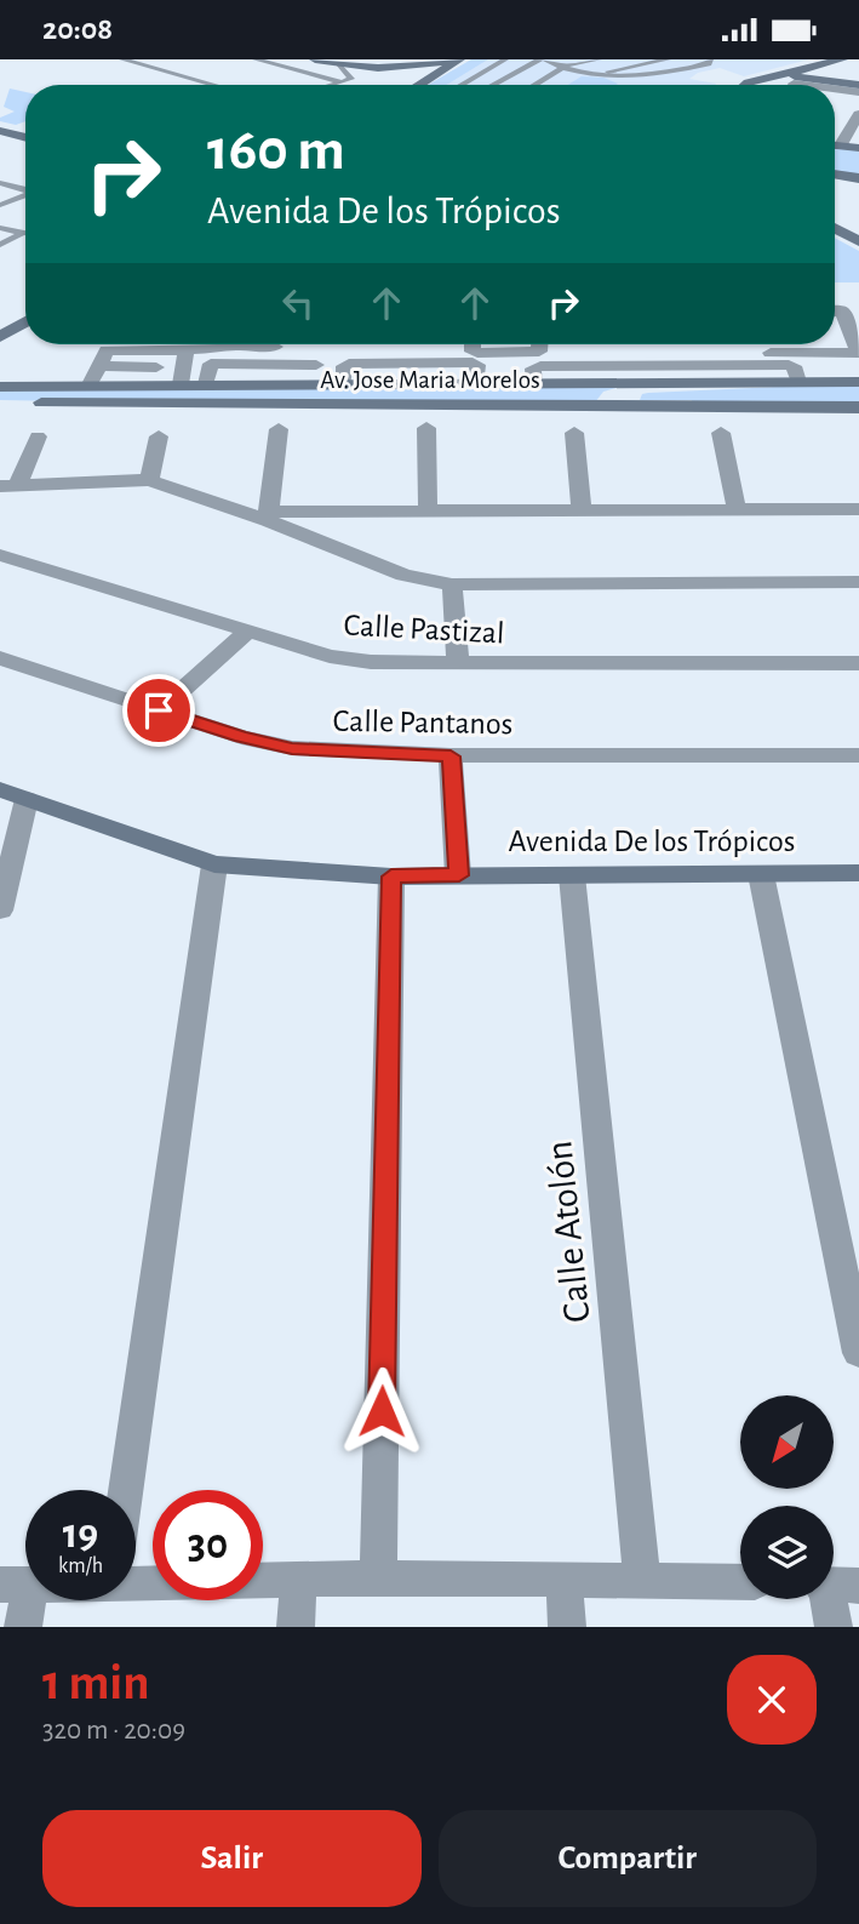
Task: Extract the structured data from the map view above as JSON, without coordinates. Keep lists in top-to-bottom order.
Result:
{
  "streets": {
    "main road": ["Av. Jose Maria Morelos", "Avenida De los Trópicos"],
    "street": ["Calle Pastizal", "Calle Pantanos", "Calle Atolón"]
  },
  "crossings": [
    ["Avenida De los Trópicos", "Calle Atolón"]
  ],
  "north": "bottom left",
  "page": {
    "status": "20:08",
    "turn": ["160 m", "Avenida De los Trópicos"],
    "speed": "19 km/h",
    "limit": "30",
    "heading": ["1 min", "320 m · 20:09"],
    "buttons": ["Salir", "Compartir"]
  }
}
